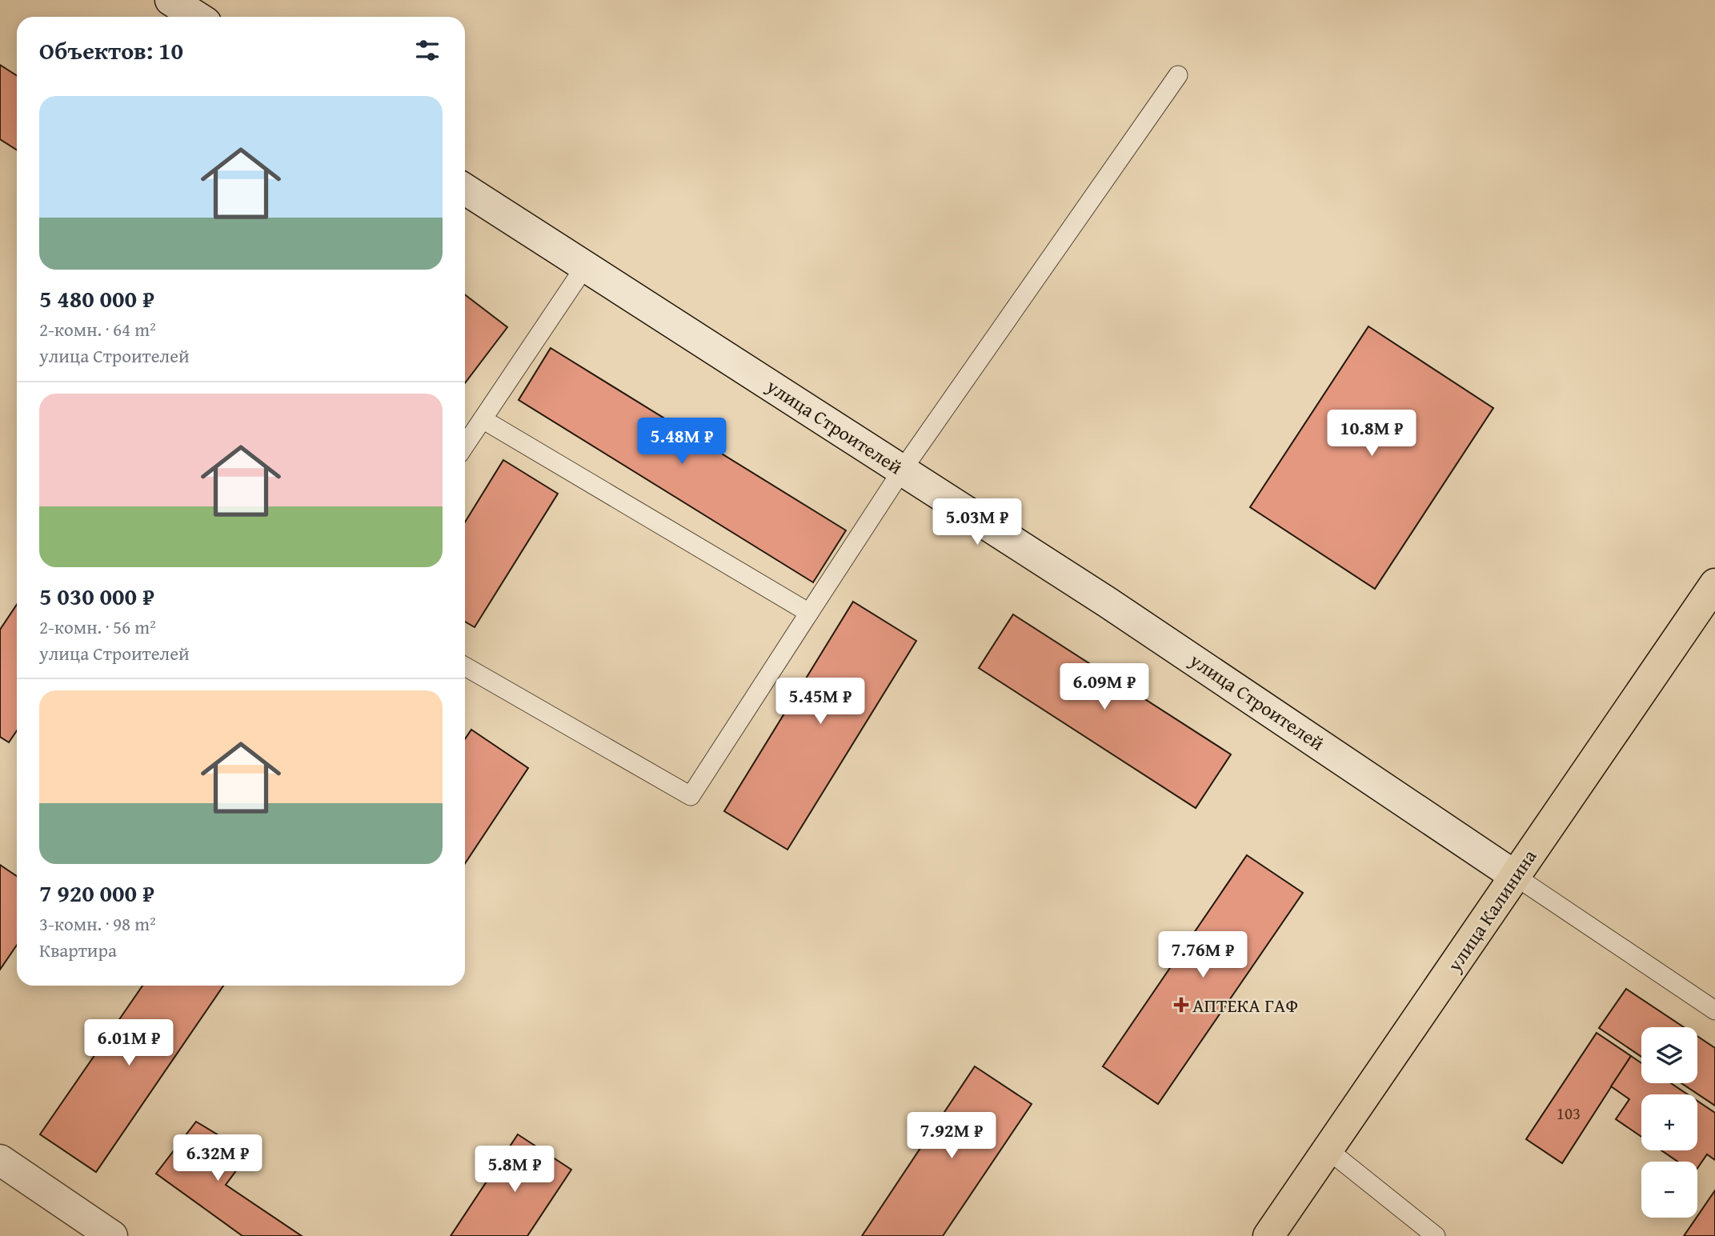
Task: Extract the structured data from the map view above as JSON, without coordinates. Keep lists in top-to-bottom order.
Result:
{
  "streets": {
    "main road": ["улица Строителей", "улица Калинина"]
  },
  "crossings": [
    ["улица Строителей", "улица Калинина"]
  ],
  "places": {
    "health": ["АПТЕКА ГАФ"]
  },
  "house_numbers": ["103"],
  "page": {
    "heading": "Объектов: 10",
    "list": [
      {
        "name": "5 480 000 ₽",
        "note": "2-комн. · 64 m² · улица Строителей"
      },
      {
        "name": "5 030 000 ₽",
        "note": "2-комн. · 56 m² · улица Строителей"
      },
      {
        "name": "7 920 000 ₽",
        "note": "3-комн. · 98 m² · Квартира"
      }
    ],
    "price": [
      "10.8M ₽",
      "5.48M ₽",
      "5.03M ₽",
      "6.09M ₽",
      "5.45M ₽",
      "7.76M ₽",
      "6.01M ₽",
      "7.92M ₽",
      "6.32M ₽",
      "5.8M ₽"
    ],
    "map_buttons": ["+", "−"]
  }
}
